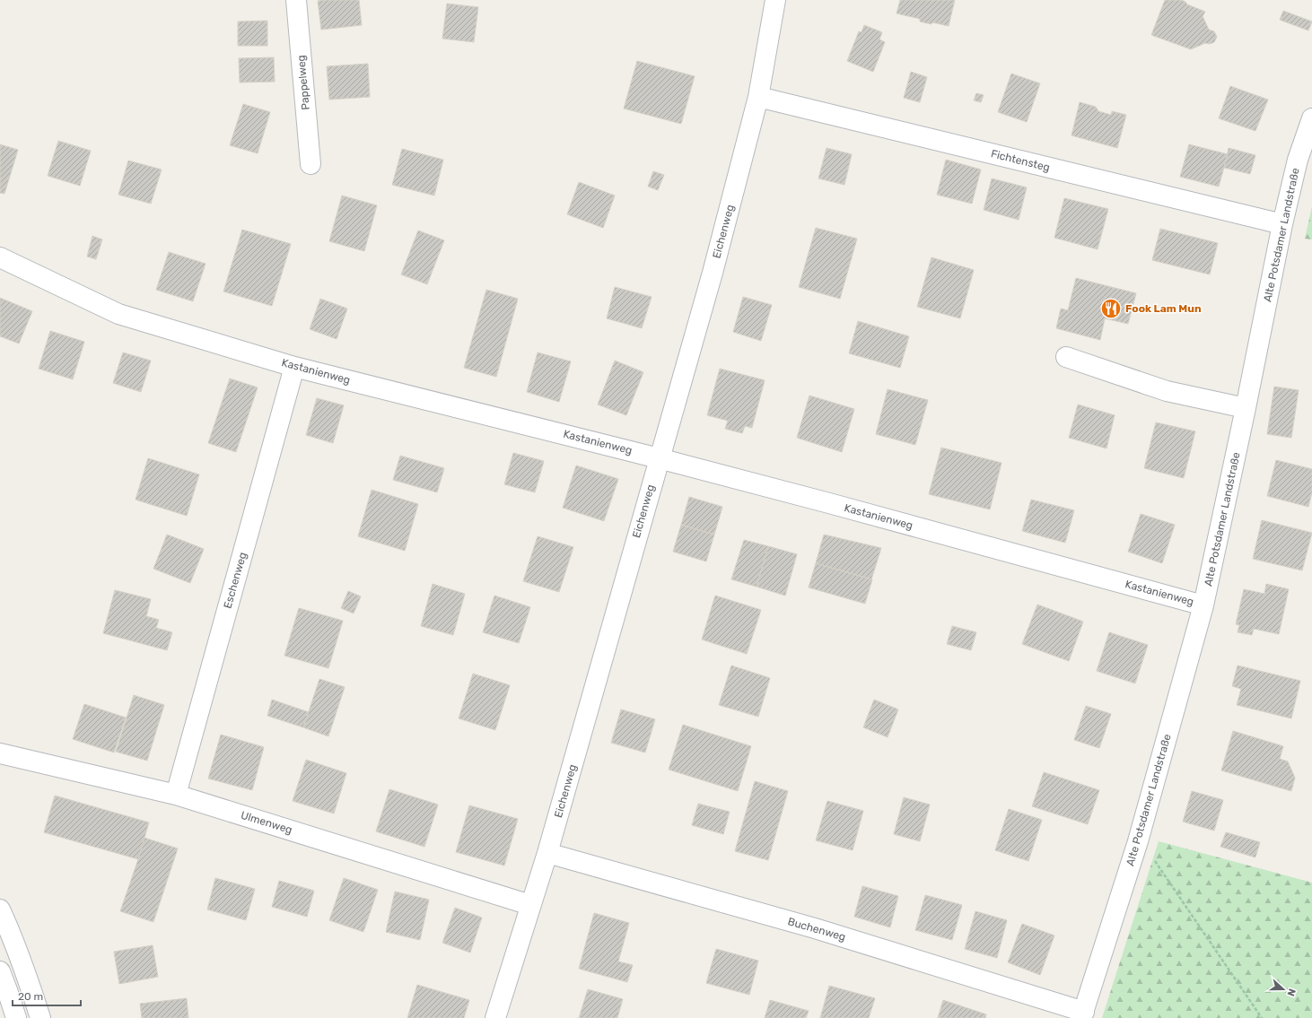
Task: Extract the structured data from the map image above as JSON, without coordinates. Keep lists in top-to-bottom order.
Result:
{
  "streets": {
    "street": [
      "Pappelweg",
      "Fichtensteg",
      "Eichenweg",
      "Alte Potsdamer Landstraße",
      "Kastanienweg",
      "Eschenweg",
      "Ulmenweg",
      "Buchenweg"
    ]
  },
  "crossings": [
    ["Fichtensteg", "Eichenweg"],
    ["Fichtensteg", "Alte Potsdamer Landstraße"],
    ["Eichenweg", "Kastanienweg"],
    ["Eichenweg", "Ulmenweg"],
    ["Eichenweg", "Buchenweg"],
    ["Alte Potsdamer Landstraße", "Kastanienweg"],
    ["Alte Potsdamer Landstraße", "Buchenweg"],
    ["Kastanienweg", "Eschenweg"],
    ["Eschenweg", "Ulmenweg"]
  ],
  "places": {
    "restaurant": ["Fook Lam Mun"]
  },
  "scale_bar": "20 m",
  "north": "right"
}
